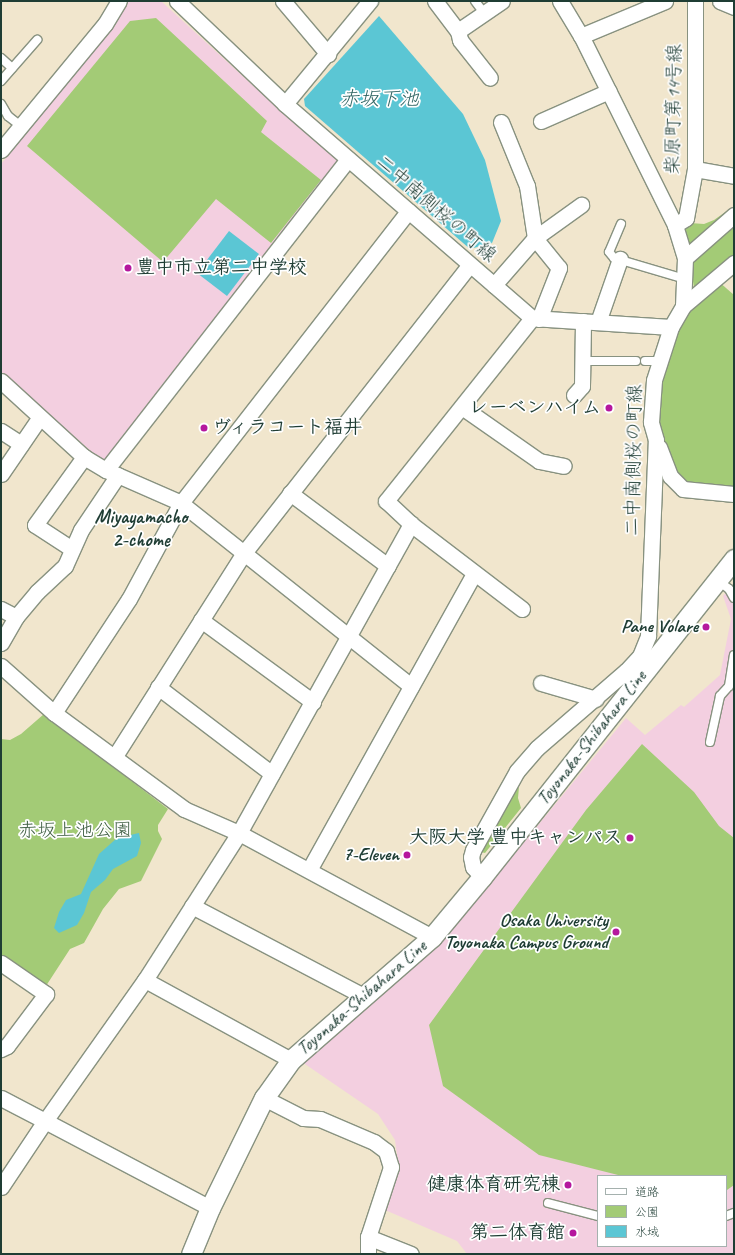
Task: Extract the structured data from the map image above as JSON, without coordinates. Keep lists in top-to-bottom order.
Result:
{
  "streets": {
    "street": ["柴原町第14号線", "二中南側桜の町線", "Toyonaka-Shibahara Line"]
  },
  "crossings": [
    ["二中南側桜の町線", "Toyonaka-Shibahara Line"]
  ],
  "districts": ["Miyayamacho 2-chome"],
  "water": ["赤坂下池"],
  "parks": ["赤坂上池公園"],
  "places": [
    "豊中市立第二中学校",
    "レーベンハイム",
    "ヴィラコート福井",
    "Pane Volare",
    "大阪大学 豊中キャンパス",
    "7-Eleven",
    "Osaka University Toyonaka Campus Ground",
    "健康体育研究棟",
    "第二体育館"
  ],
  "legend": ["道路", "公園", "水域"]
}
